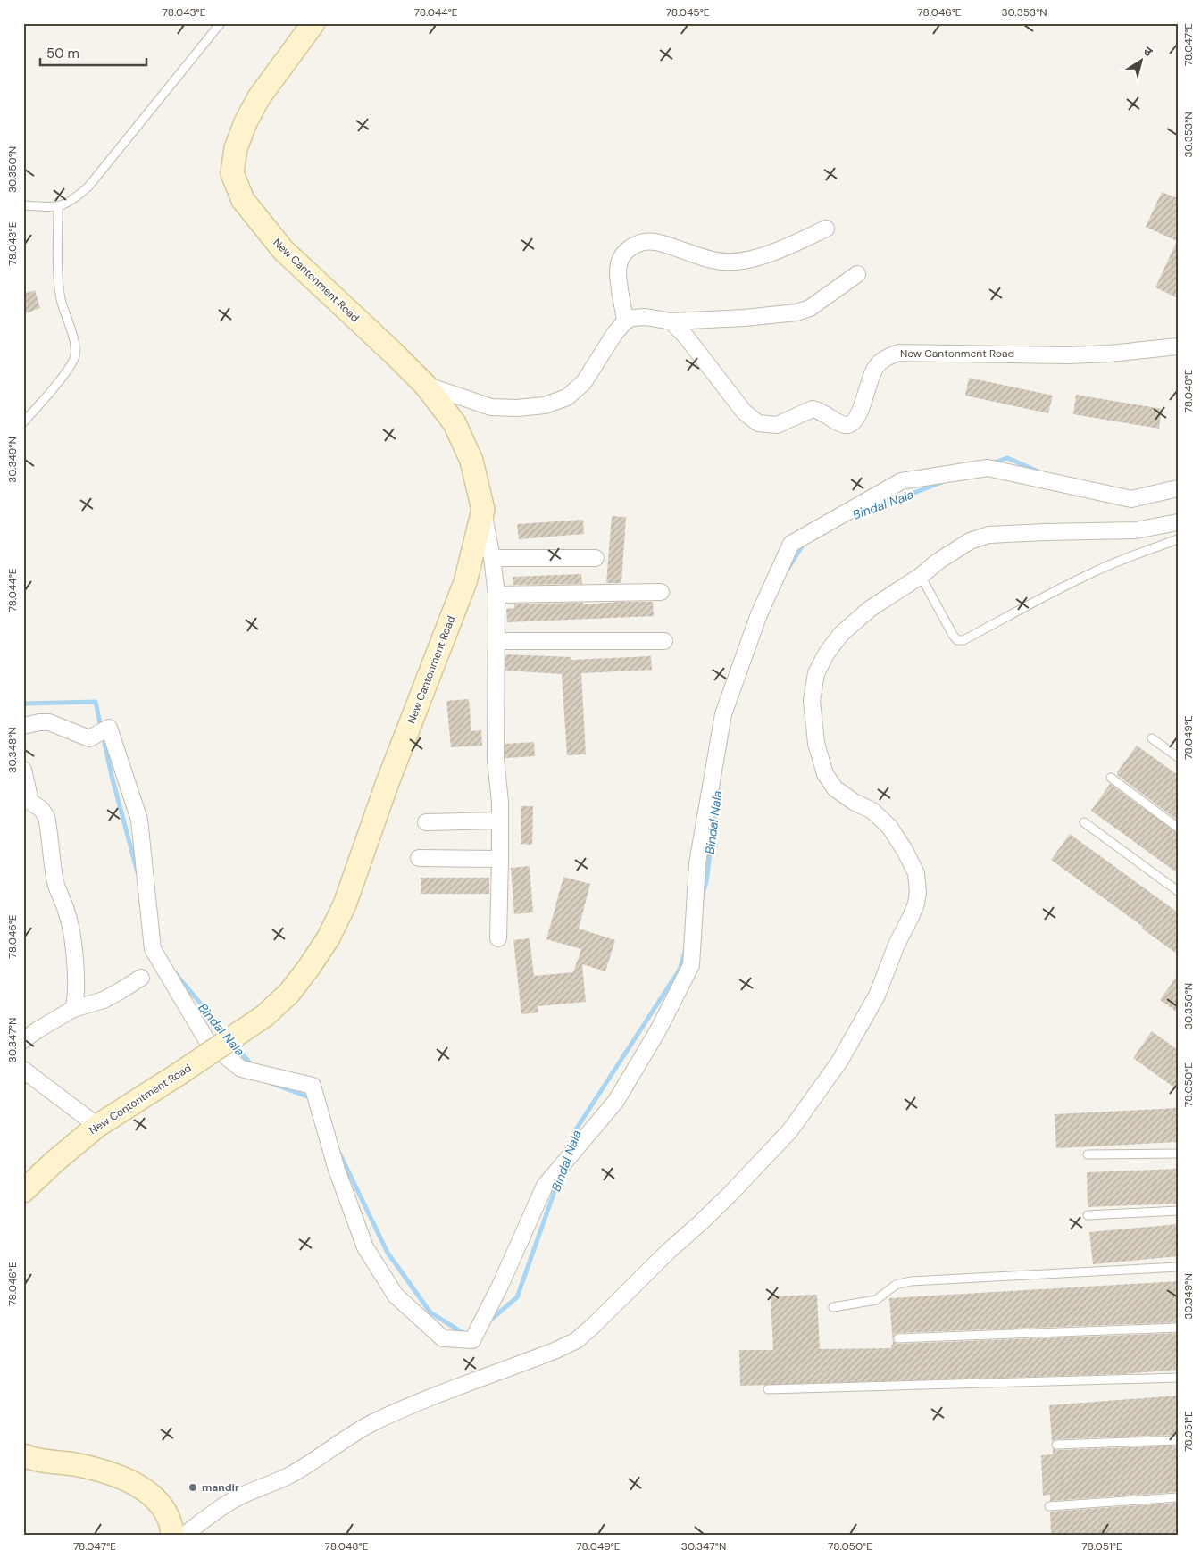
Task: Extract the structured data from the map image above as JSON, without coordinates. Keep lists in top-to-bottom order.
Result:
{
  "streets": {
    "street": ["New Cantonment Road", "New Contontment Road"]
  },
  "crossings": [
    ["New Cantonment Road", "New Contontment Road"]
  ],
  "water": ["Bindal Nala"],
  "places": ["mandir"],
  "scale_bar": "50 m",
  "north": "top right",
  "coordinates": [
    "78.043°E",
    "78.044°E",
    "78.045°E",
    "78.046°E",
    "30.353°N",
    "78.047°E",
    "30.350°N",
    "78.048°E",
    "30.349°N",
    "78.049°E",
    "30.348°N",
    "30.347°N",
    "78.050°E",
    "78.051°E"
  ]
}
